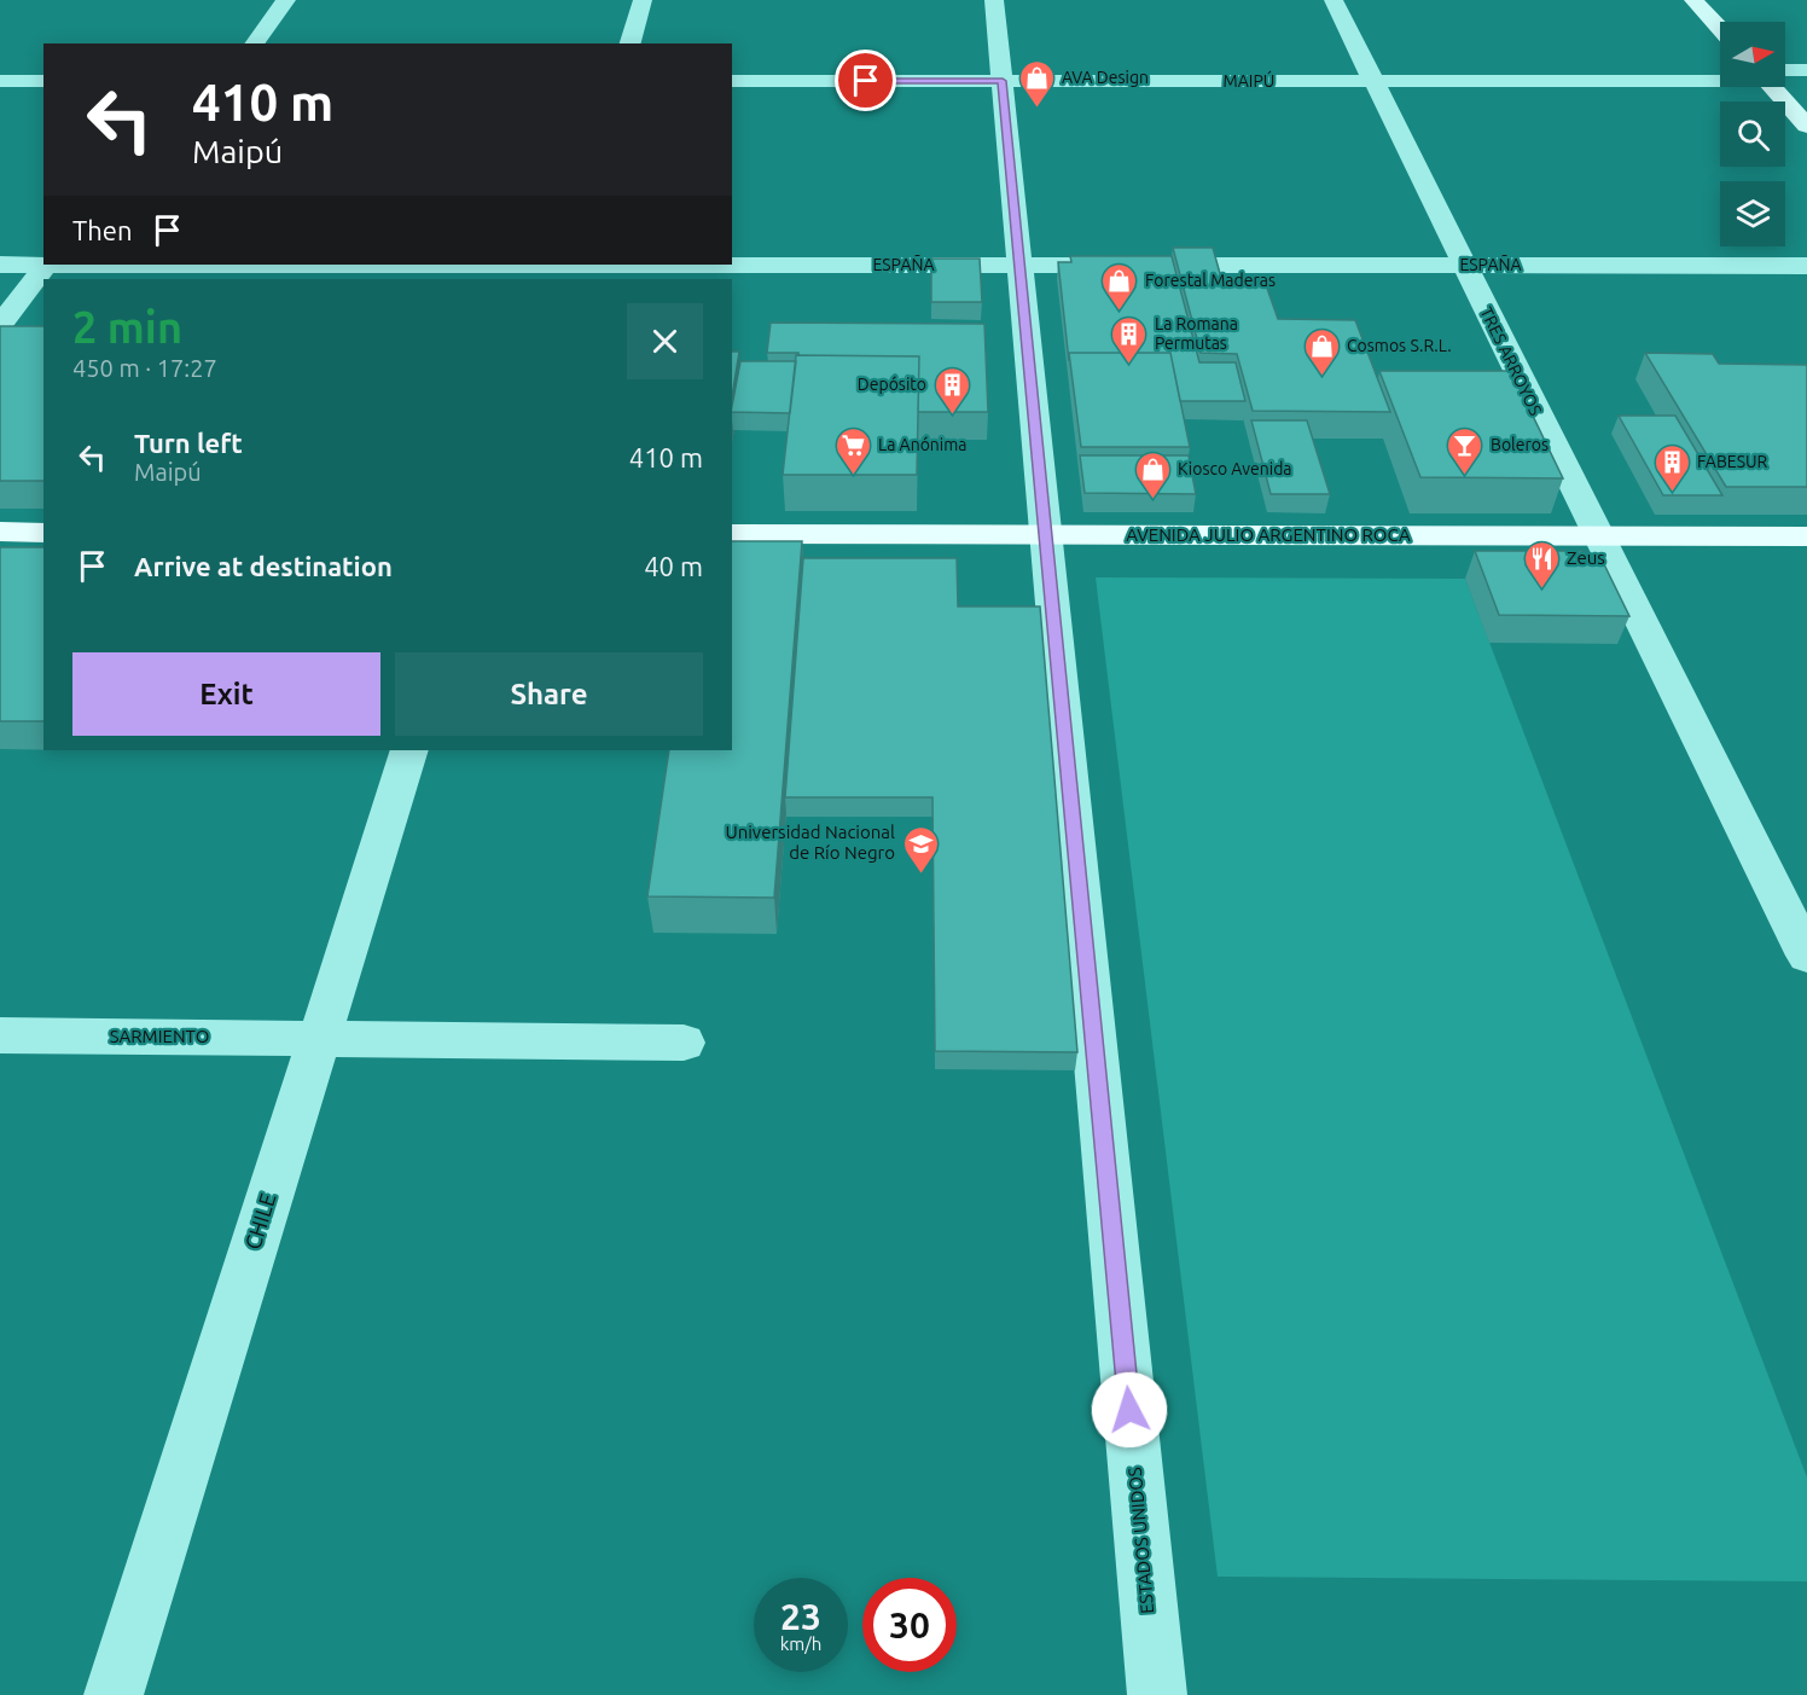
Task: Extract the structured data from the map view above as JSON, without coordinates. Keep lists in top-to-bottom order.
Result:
{
  "streets": {
    "main road": ["AVENIDA JULIO ARGENTINO ROCA"],
    "street": [
      "MAIPÚ",
      "ESPAÑA",
      "TRES ARROYOS",
      "SARMIENTO",
      "CHILE",
      "ESTADOS UNIDOS"
    ]
  },
  "crossings": [
    ["MAIPÚ", "TRES ARROYOS"],
    ["MAIPÚ", "ESTADOS UNIDOS"],
    ["ESPAÑA", "TRES ARROYOS"],
    ["ESPAÑA", "ESTADOS UNIDOS"],
    ["TRES ARROYOS", "AVENIDA JULIO ARGENTINO ROCA"],
    ["AVENIDA JULIO ARGENTINO ROCA", "ESTADOS UNIDOS"],
    ["SARMIENTO", "CHILE"]
  ],
  "places": {
    "shop": [
      "AVA Design",
      "Forestal Maderas",
      "Cosmos S.R.L.",
      "Kiosco Avenida"
    ],
    "building": ["La Romana Permutas", "Depósito", "FABESUR"],
    "supermarket": ["La Anónima"],
    "bar": ["Boleros"],
    "restaurant": ["Zeus"],
    "school or university": ["Universidad Nacional de Río Negro"]
  },
  "north": "right",
  "page": {
    "turn": ["410 m", "Maipú"],
    "then": "Then",
    "heading": ["2 min", "450 m · 17:27"],
    "list": [
      {
        "name": "Turn left",
        "note": "Maipú",
        "value": "410 m"
      },
      {
        "name": "Arrive at destination",
        "value": "40 m"
      }
    ],
    "buttons": ["Exit", "Share"],
    "speed": "23 km/h",
    "limit": "30"
  }
}
